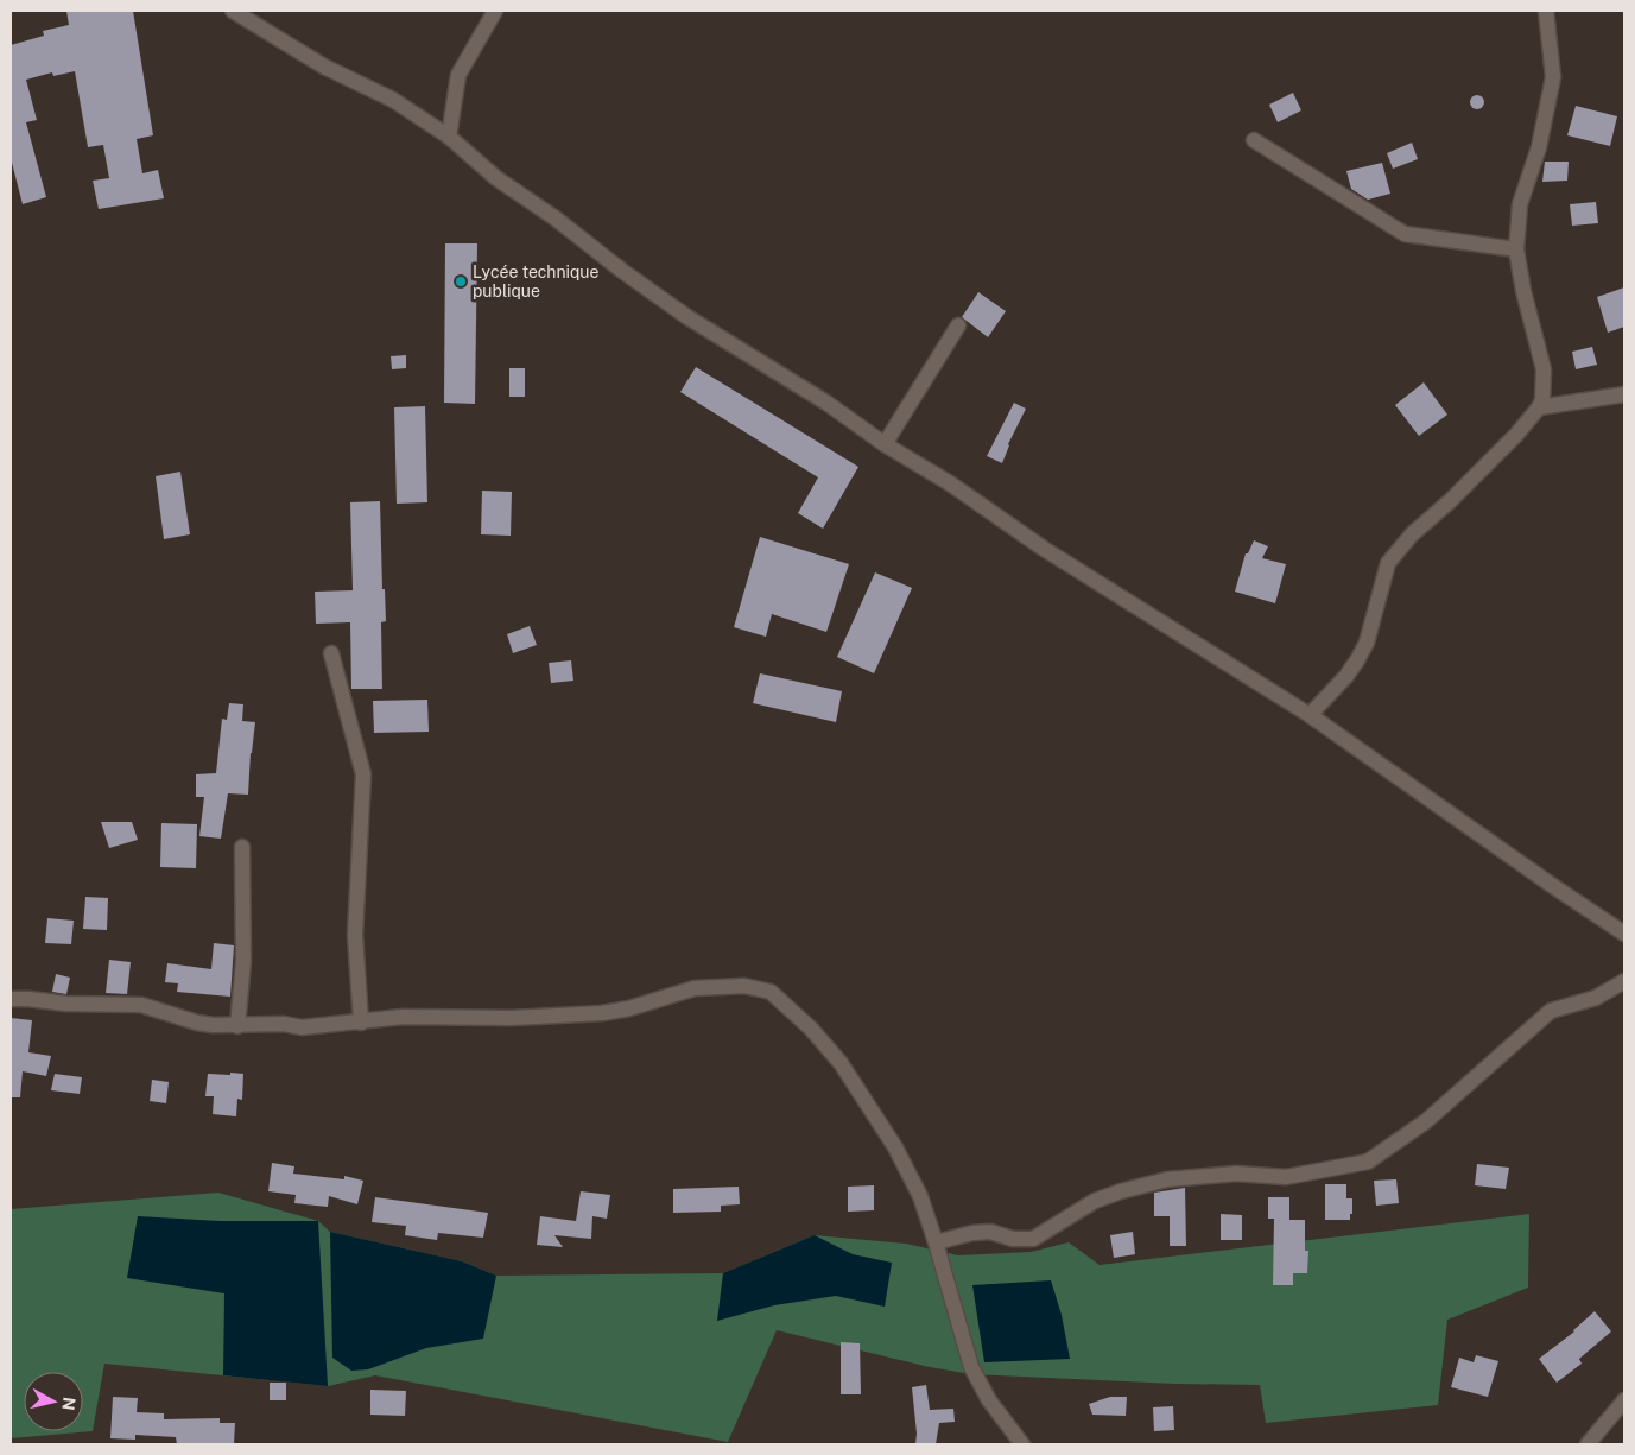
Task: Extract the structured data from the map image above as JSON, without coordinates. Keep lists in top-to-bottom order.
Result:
{
  "places": ["Lycée technique publique"],
  "north": "right"
}
